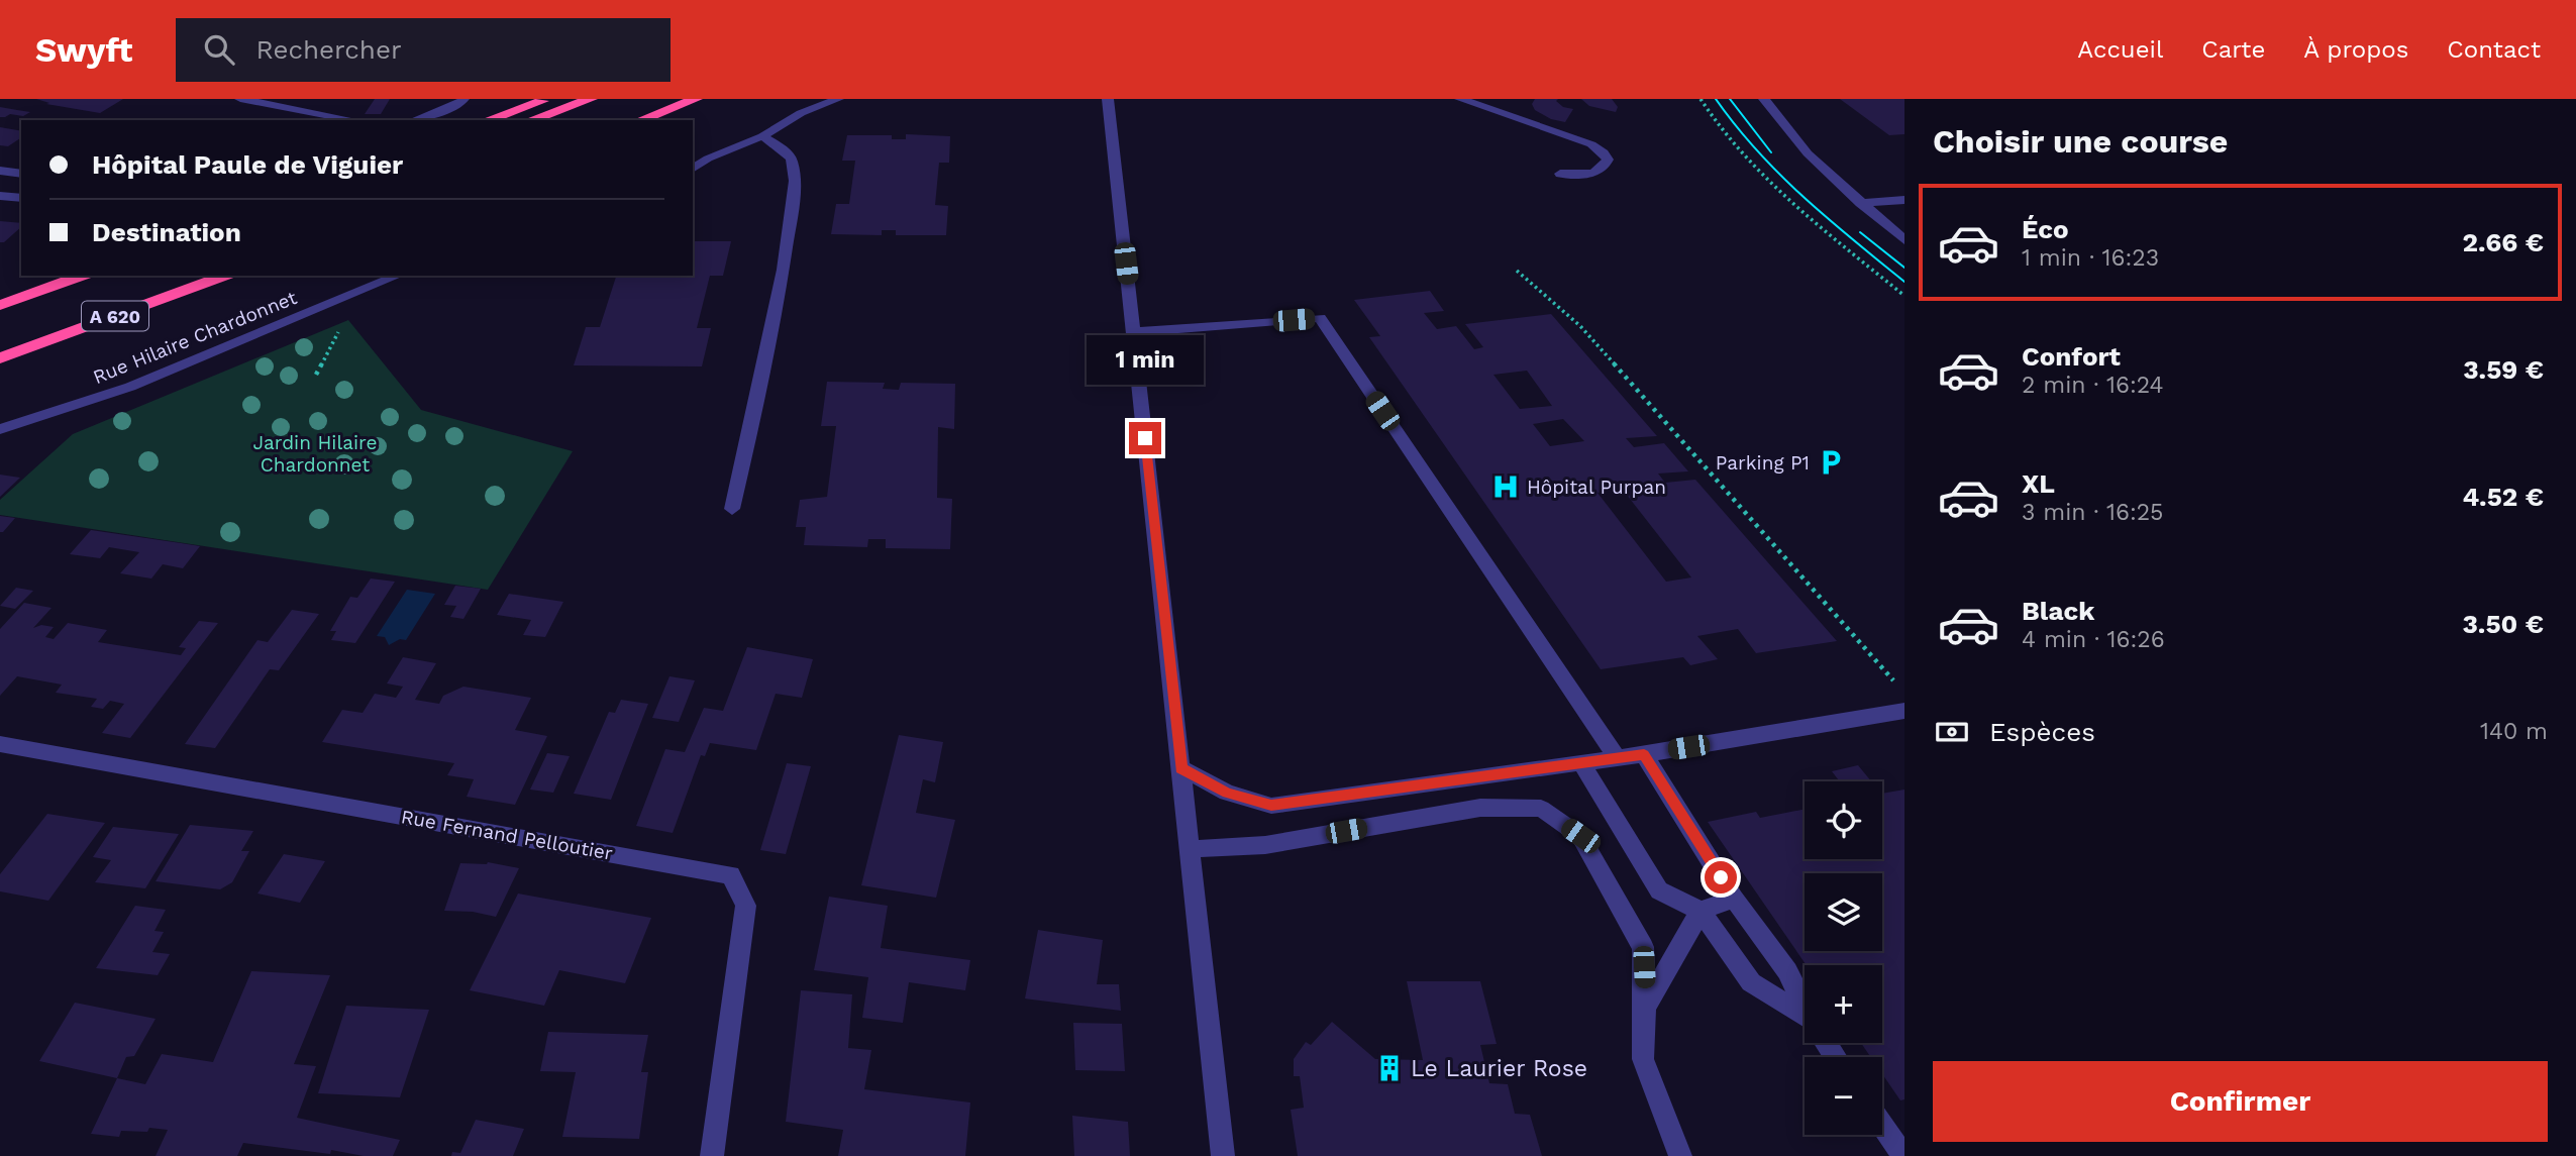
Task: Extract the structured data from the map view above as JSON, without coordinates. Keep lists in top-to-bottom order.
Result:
{
  "streets": {
    "highway": ["A 620"],
    "street": ["Rue Hilaire Chardonnet", "Rue Fernand Pelloutier"]
  },
  "parks": ["Jardin Hilaire Chardonnet"],
  "places": {
    "parking": ["Parking P1"],
    "hospital": ["Hôpital Purpan"],
    "building": ["Le Laurier Rose"]
  },
  "page": {
    "header": "Swyft",
    "search": "Rechercher",
    "nav": [
      "Accueil",
      "Carte",
      "À propos",
      "Contact"
    ],
    "heading": "Choisir une course",
    "banner": ["Hôpital Paule de Viguier", "Destination"],
    "list": [
      {
        "name": "Éco",
        "note": "1 min · 16:23",
        "value": "2.66 €"
      },
      {
        "name": "Confort",
        "note": "2 min · 16:24",
        "value": "3.59 €"
      },
      {
        "name": "XL",
        "note": "3 min · 16:25",
        "value": "4.52 €"
      },
      {
        "name": "Black",
        "note": "4 min · 16:26",
        "value": "3.50 €"
      }
    ],
    "bubble": "1 min",
    "pay": ["Espèces", "140 m"],
    "map_buttons": ["+", "−"],
    "buttons": "Confirmer"
  }
}
